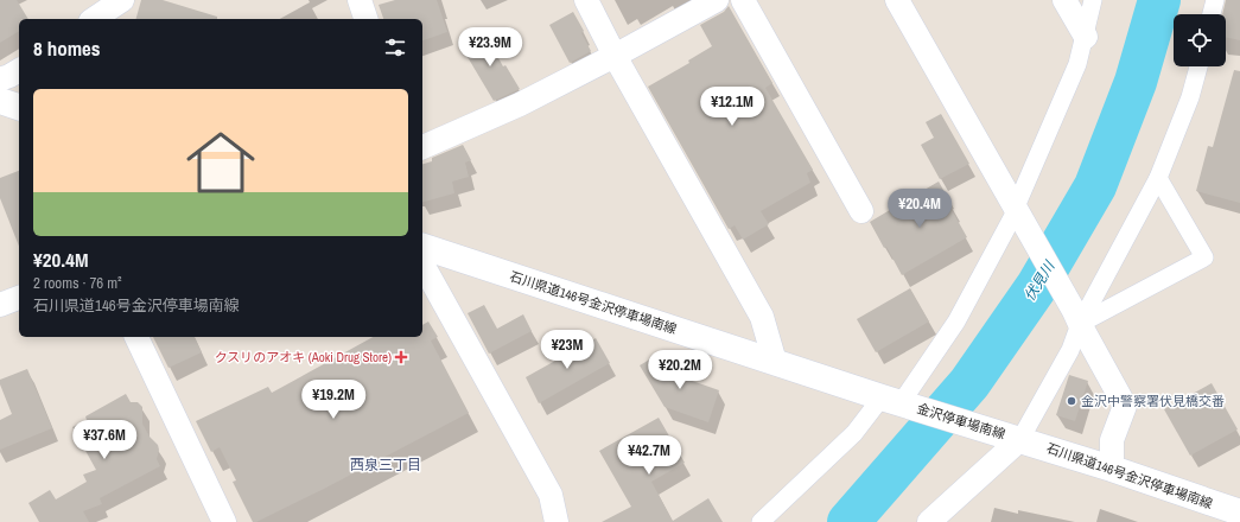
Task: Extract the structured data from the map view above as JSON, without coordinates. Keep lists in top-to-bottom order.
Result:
{
  "streets": {
    "main road": ["石川県道146号金沢停車場南線", "金沢停車場南線"]
  },
  "crossings": [
    ["石川県道146号金沢停車場南線", "金沢停車場南線"]
  ],
  "districts": ["西泉三丁目"],
  "water": ["伏見川"],
  "places": {
    "health": ["クスリのアオキ (Aoki Drug Store)"],
    "other": ["金沢中警察署伏見橋交番"]
  },
  "page": {
    "heading": "8 homes",
    "price": [
      "¥23.9M",
      "¥12.1M",
      "¥20.4M",
      "¥23M",
      "¥20.2M",
      "¥19.2M",
      "¥37.6M",
      "¥42.7M"
    ],
    "list": [
      {
        "name": "¥20.4M",
        "note": "2 rooms · 76 m² · 石川県道146号金沢停車場南線"
      }
    ]
  }
}
